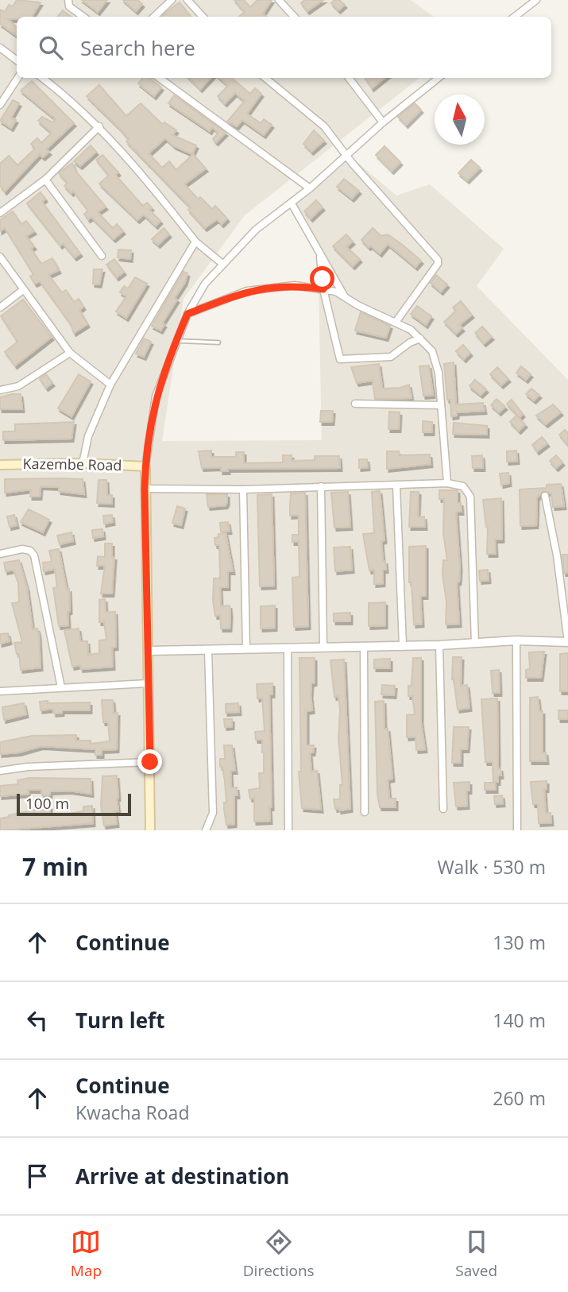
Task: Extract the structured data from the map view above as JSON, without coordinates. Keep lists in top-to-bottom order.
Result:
{
  "streets": {
    "main road": ["Kazembe Road"]
  },
  "scale_bar": "100 m",
  "north": "top",
  "page": {
    "search": "Search here",
    "scale": "100 m",
    "heading": ["7 min", "Walk · 530 m"],
    "list": [
      ["Continue", "130 m"],
      ["Turn left", "140 m"],
      ["Continue", "Kwacha Road", "260 m"],
      "Arrive at destination"
    ],
    "nav": ["Map", "Directions", "Saved"]
  }
}
